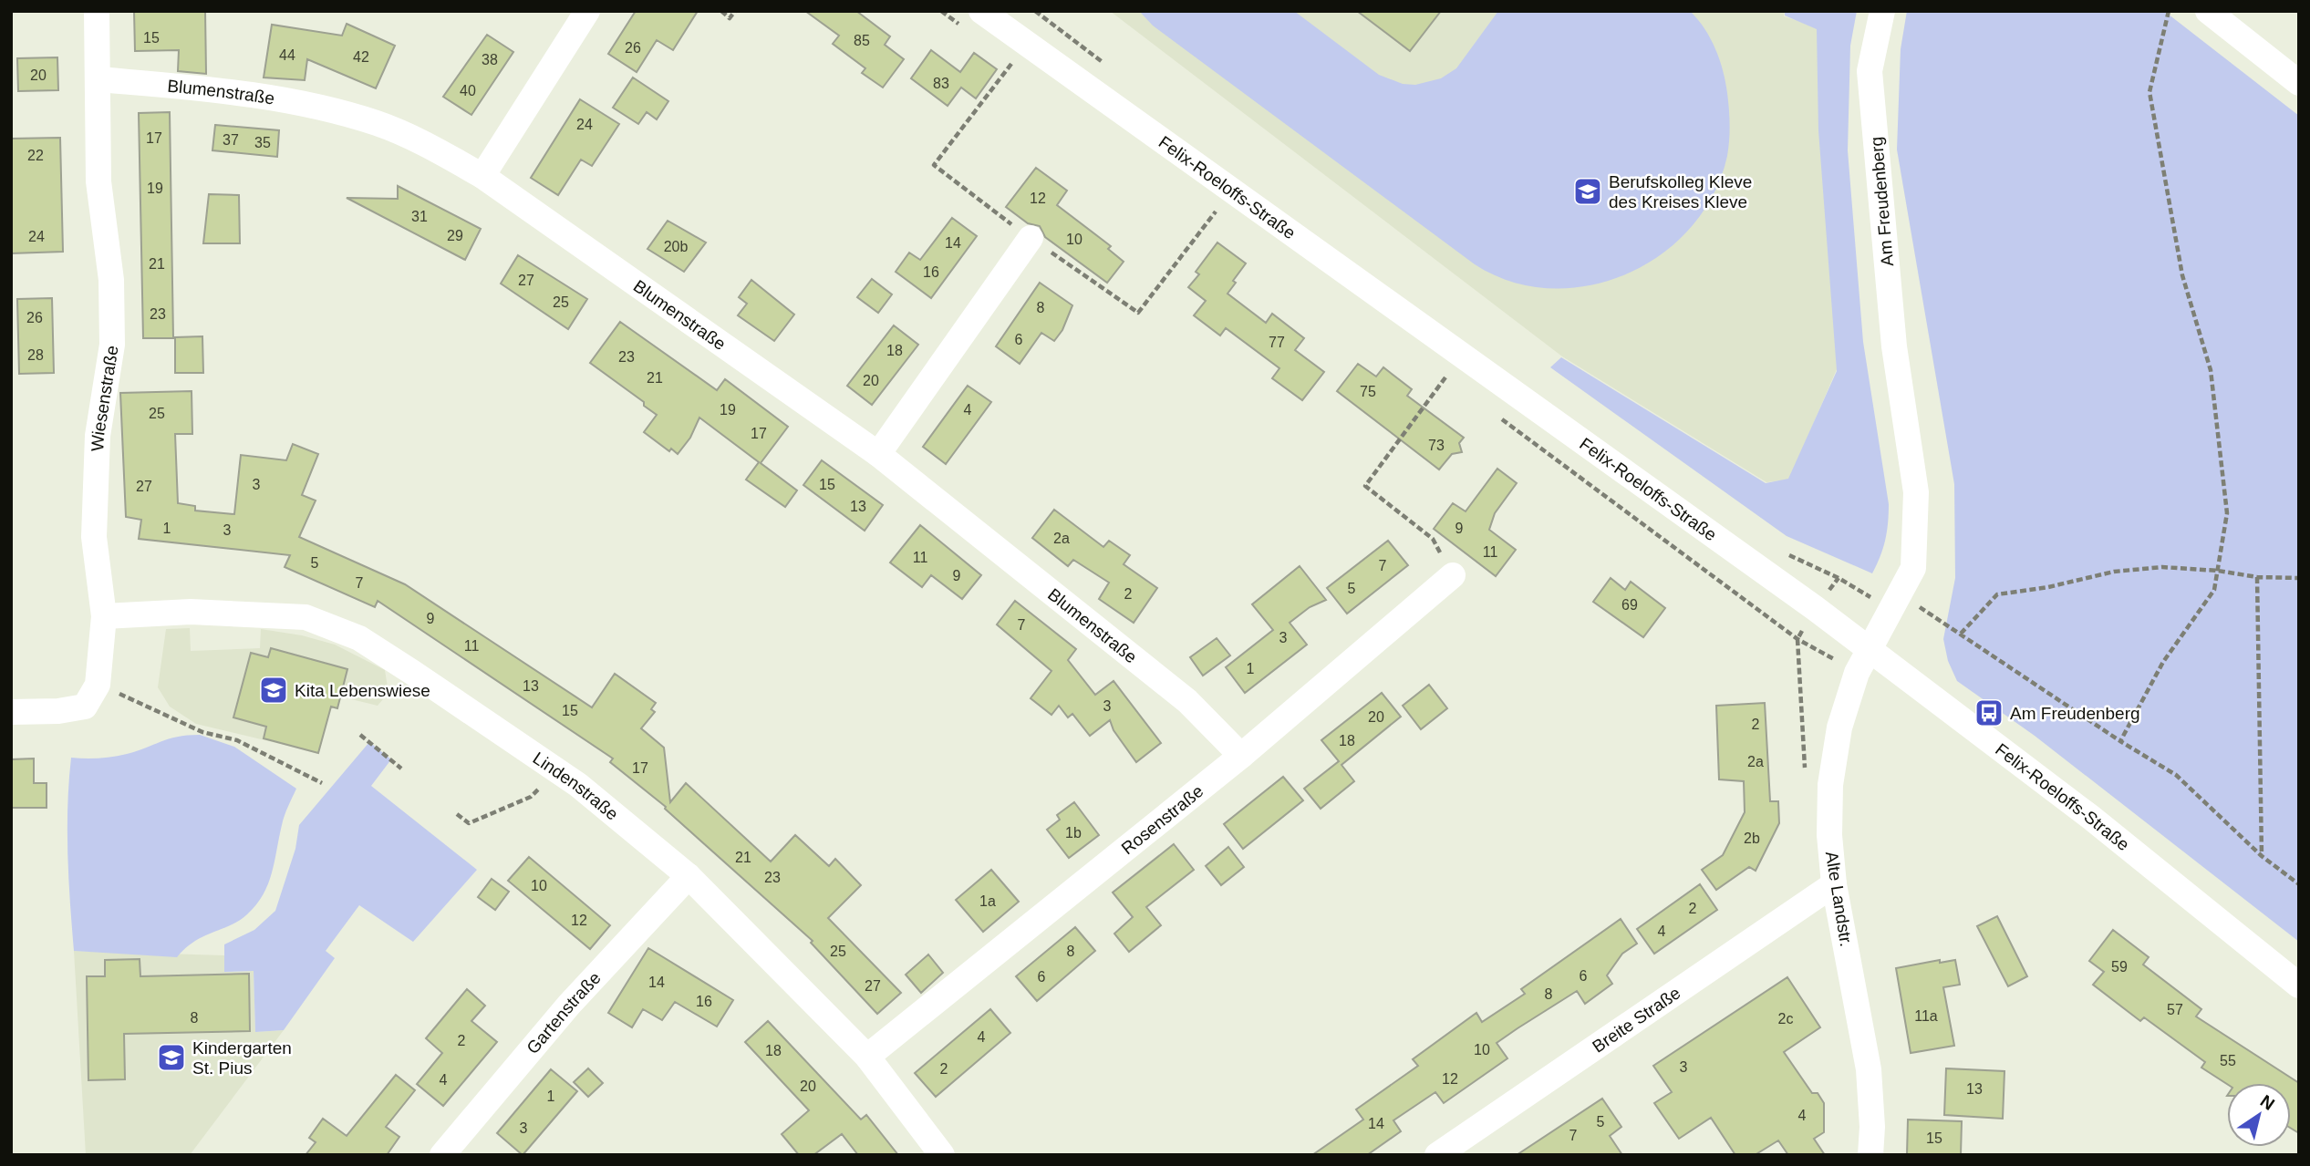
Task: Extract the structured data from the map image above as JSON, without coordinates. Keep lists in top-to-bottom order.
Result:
{
  "streets": {
    "street": [
      "Blumenstraße",
      "Felix-Roeloffs-Straße",
      "Am Freudenberg",
      "Wiesenstraße",
      "Lindenstraße",
      "Rosenstraße",
      "Alte Landstr.",
      "Gartenstraße",
      "Breite Straße"
    ]
  },
  "crossings": [
    ["Blumenstraße", "Wiesenstraße"],
    ["Blumenstraße", "Rosenstraße"],
    ["Felix-Roeloffs-Straße", "Am Freudenberg"],
    ["Felix-Roeloffs-Straße", "Alte Landstr."],
    ["Am Freudenberg", "Alte Landstr."],
    ["Wiesenstraße", "Lindenstraße"],
    ["Lindenstraße", "Rosenstraße"],
    ["Lindenstraße", "Gartenstraße"],
    ["Alte Landstr.", "Breite Straße"]
  ],
  "places": {
    "school or university": ["Berufskolleg Kleve des Kreises Kleve", "Kita Lebenswiese", "Kindergarten St. Pius"],
    "bus stop": ["Am Freudenberg"]
  },
  "house_numbers": [
    "15",
    "85",
    "26",
    "44",
    "42",
    "38",
    "20",
    "83",
    "40",
    "24",
    "17",
    "37",
    "35",
    "22",
    "19",
    "12",
    "31",
    "29",
    "24",
    "10",
    "14",
    "20b",
    "21",
    "16",
    "27",
    "25",
    "8",
    "23",
    "26",
    "6",
    "77",
    "18",
    "28",
    "23",
    "21",
    "20",
    "75",
    "19",
    "4",
    "25",
    "17",
    "73",
    "3",
    "15",
    "27",
    "13",
    "1",
    "9",
    "3",
    "2a",
    "11",
    "11",
    "5",
    "7",
    "9",
    "7",
    "5",
    "2",
    "69",
    "9",
    "7",
    "3",
    "11",
    "1",
    "13",
    "3",
    "15",
    "20",
    "2",
    "18",
    "2a",
    "17",
    "1b",
    "2b",
    "21",
    "23",
    "10",
    "1a",
    "2",
    "12",
    "4",
    "25",
    "8",
    "59",
    "6",
    "6",
    "14",
    "27",
    "8",
    "16",
    "57",
    "11a",
    "8",
    "2c",
    "4",
    "2",
    "10",
    "18",
    "55",
    "3",
    "2",
    "12",
    "4",
    "20",
    "13",
    "1",
    "4",
    "5",
    "14",
    "3",
    "7",
    "15"
  ],
  "north": "top right"
}
